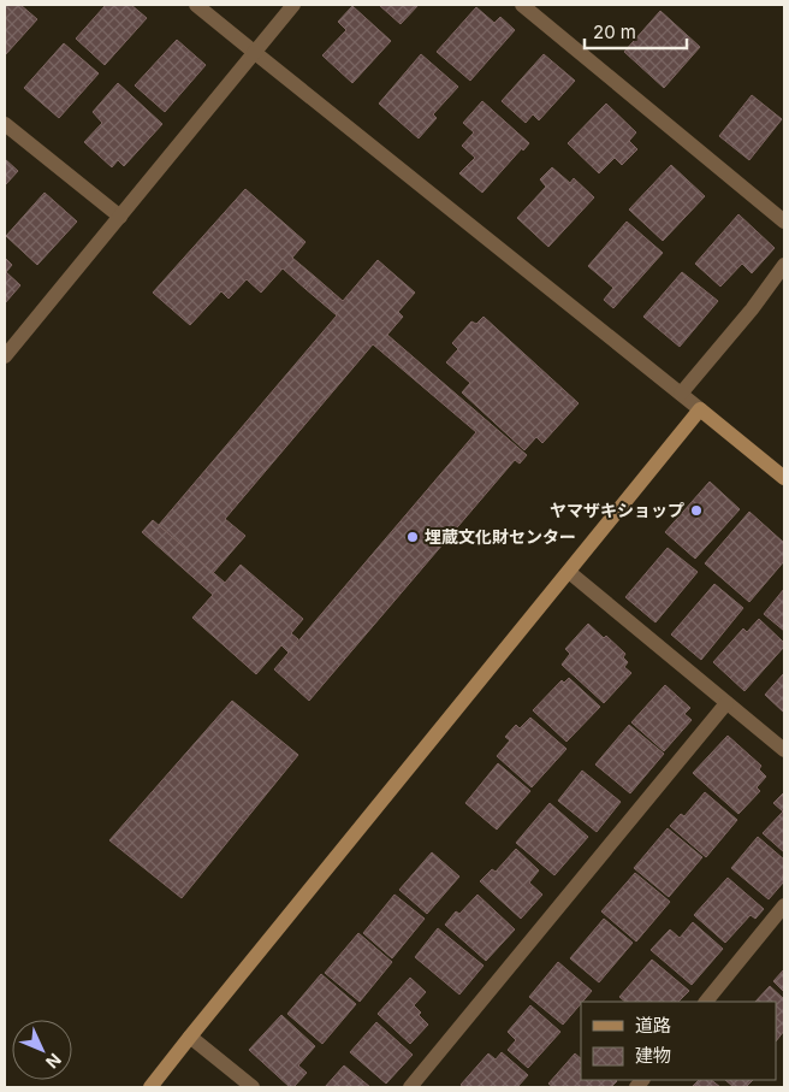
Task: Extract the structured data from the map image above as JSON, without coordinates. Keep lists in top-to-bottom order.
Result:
{
  "places": ["ヤマザキショップ", "埋蔵文化財センター"],
  "legend": ["道路", "建物"],
  "scale_bar": "20 m",
  "north": "bottom right"
}
